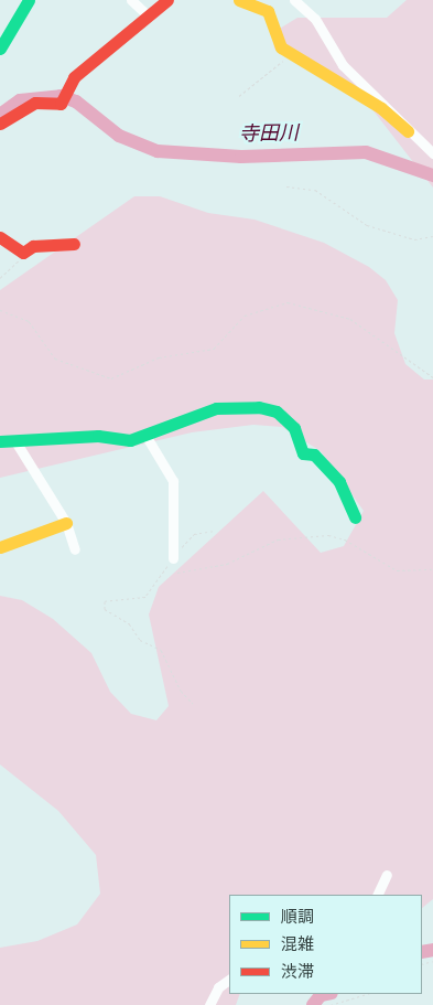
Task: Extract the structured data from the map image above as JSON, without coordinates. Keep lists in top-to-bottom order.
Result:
{
  "water": ["寺田川"],
  "legend": ["順調", "混雑", "渋滞"]
}
